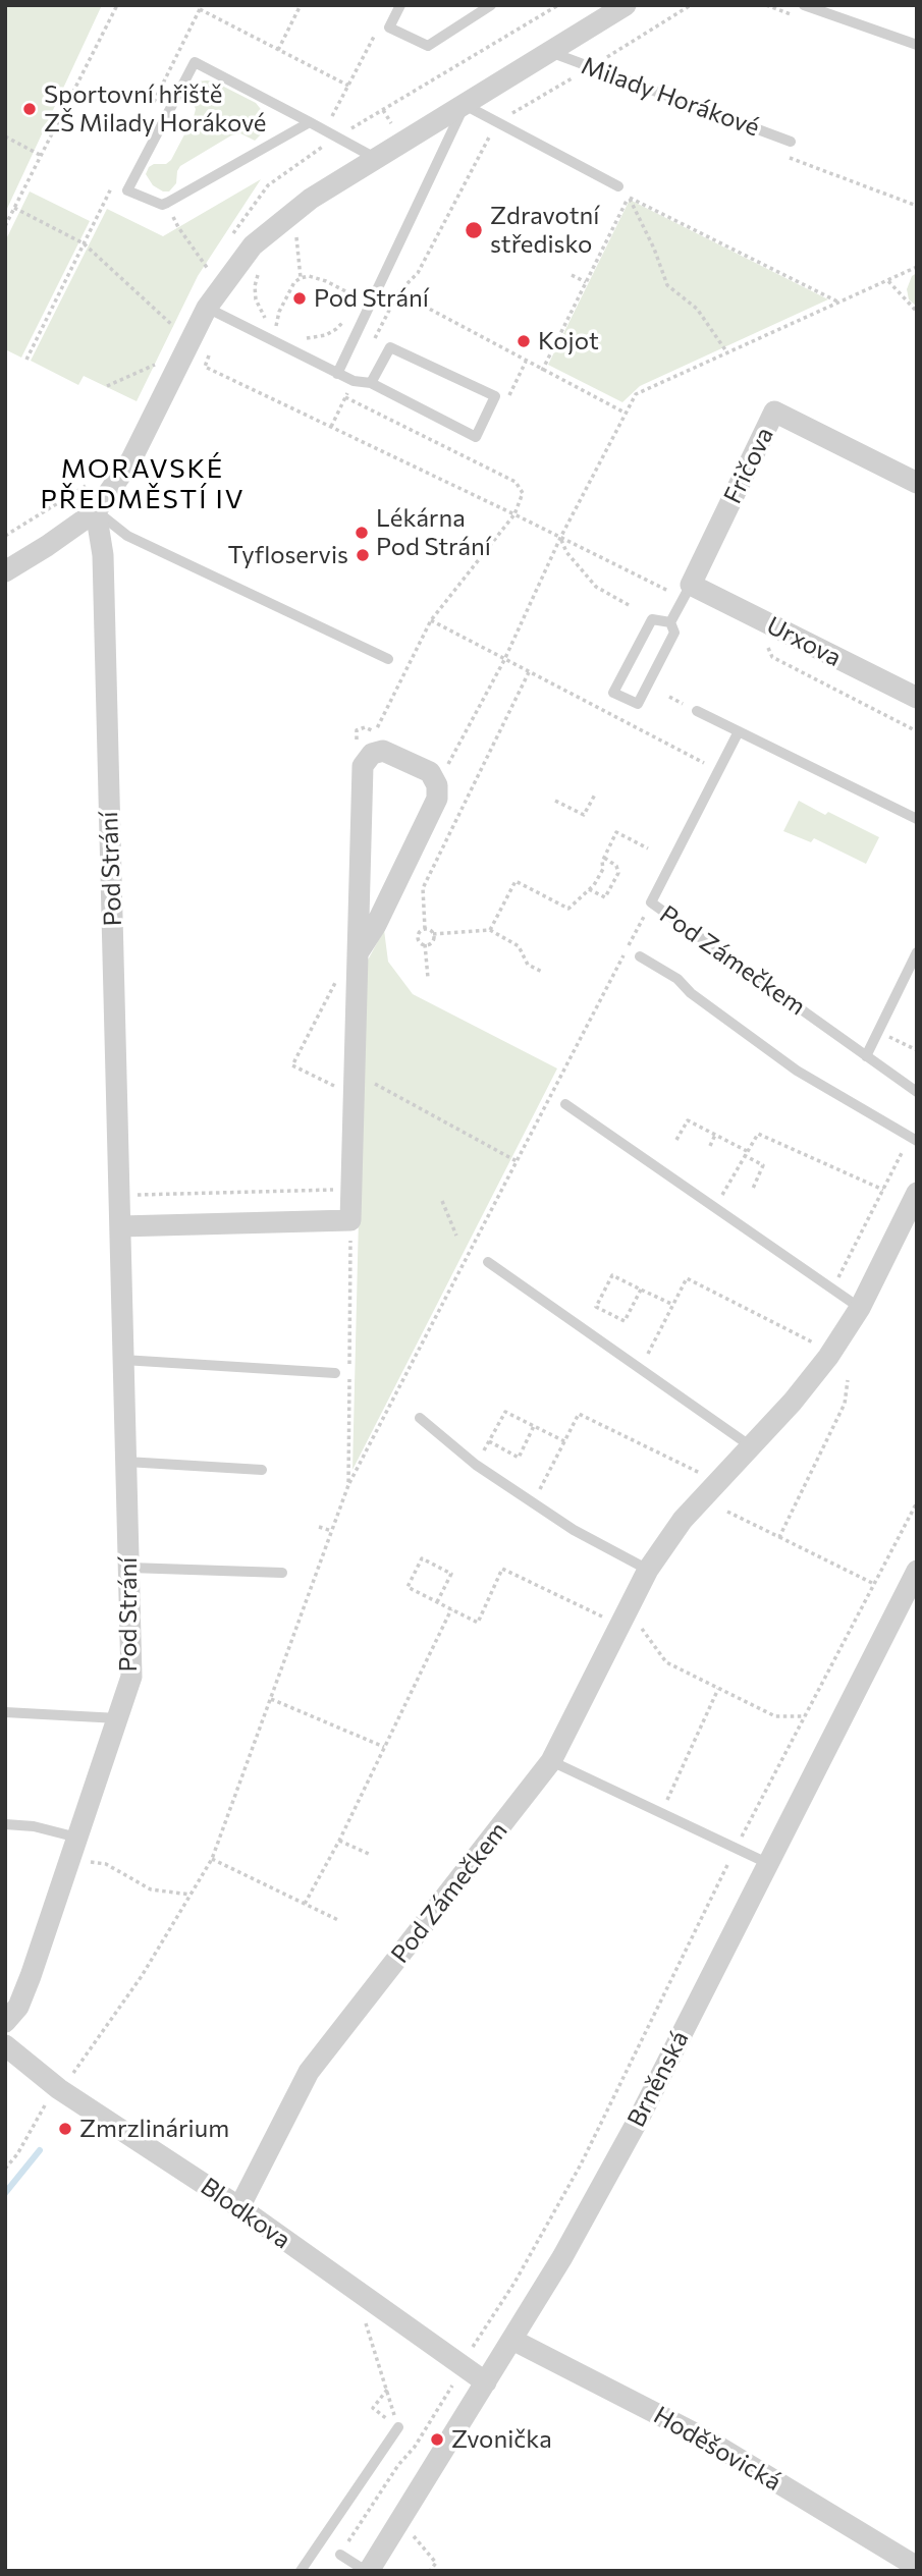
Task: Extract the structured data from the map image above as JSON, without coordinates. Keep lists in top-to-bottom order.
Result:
{
  "streets": {
    "street": [
      "Milady Horákové",
      "Fričova",
      "Urxova",
      "Pod Strání",
      "Pod Zámečkem",
      "Brněnská",
      "Blodkova",
      "Hoděšovická"
    ]
  },
  "crossings": [
    ["Milady Horákové", "Pod Strání"],
    ["Fričova", "Urxova"],
    ["Pod Zámečkem", "Blodkova"],
    ["Brněnská", "Blodkova"],
    ["Brněnská", "Hoděšovická"]
  ],
  "districts": ["MORAVSKÉ PŘEDMĚSTÍ IV"],
  "places": [
    "Sportovní hřiště ZŠ Milady Horákové",
    "Zdravotní středisko",
    "Pod Strání",
    "Kojot",
    "Lékárna Pod Strání",
    "Tyfloservis",
    "Zmrzlinárium",
    "Zvonička"
  ]
}
